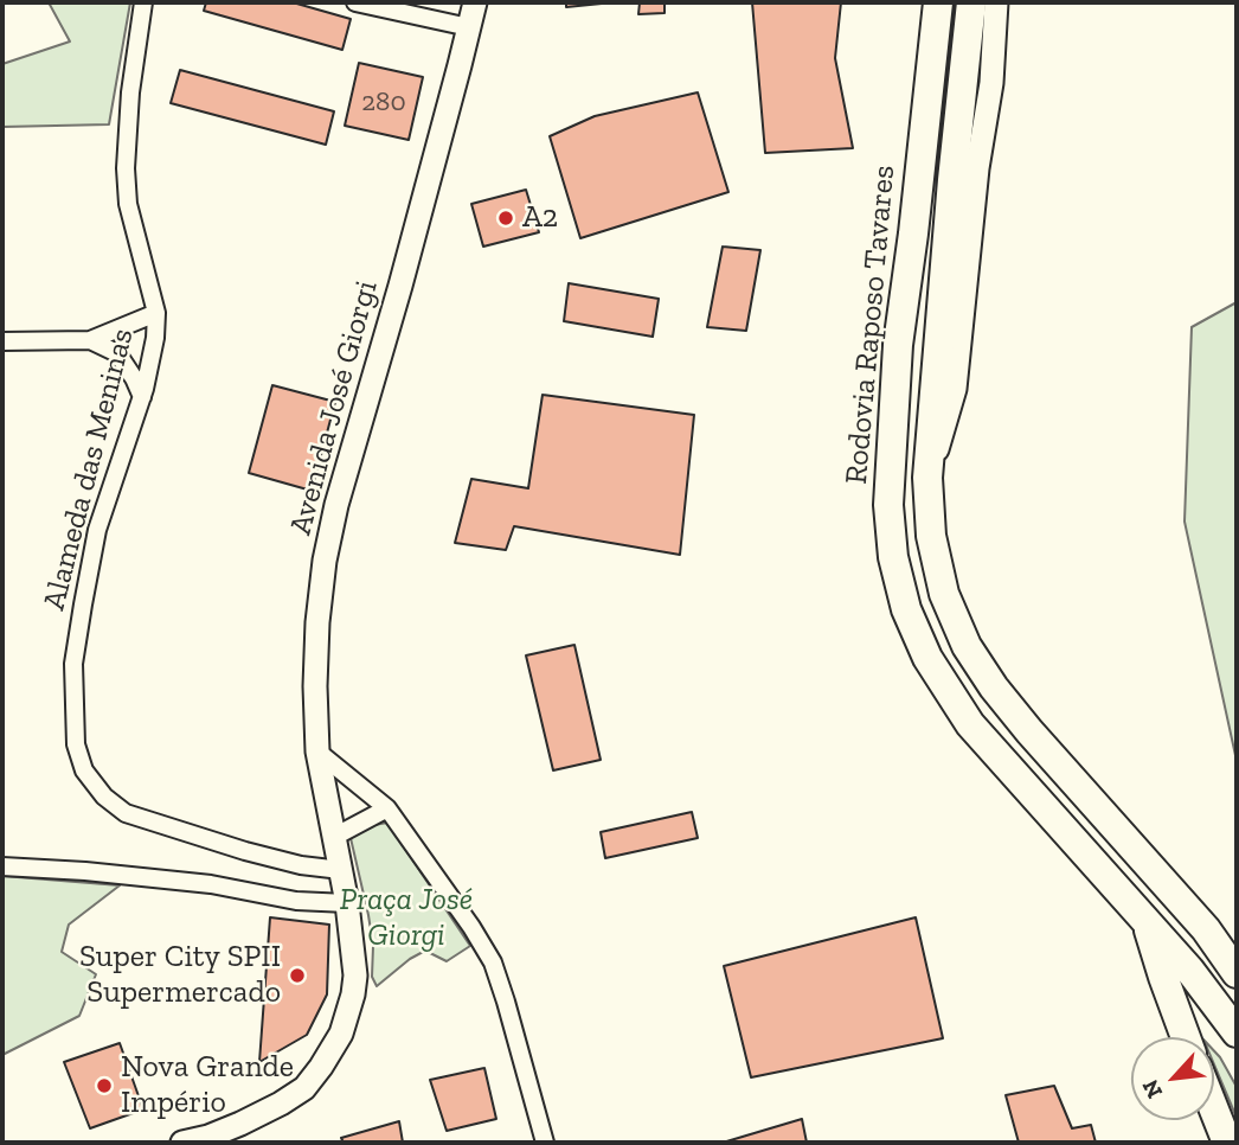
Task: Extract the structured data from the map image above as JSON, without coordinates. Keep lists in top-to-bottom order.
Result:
{
  "streets": {
    "highway": ["Rodovia Raposo Tavares"],
    "street": ["Avenida José Giorgi", "Alameda das Meninas"]
  },
  "crossings": [
    ["Avenida José Giorgi", "Alameda das Meninas"]
  ],
  "parks": ["Praça José Giorgi"],
  "places": ["A2", "Super City SPII Supermercado", "Nova Grande Império"],
  "house_numbers": ["280"],
  "north": "bottom left"
}
